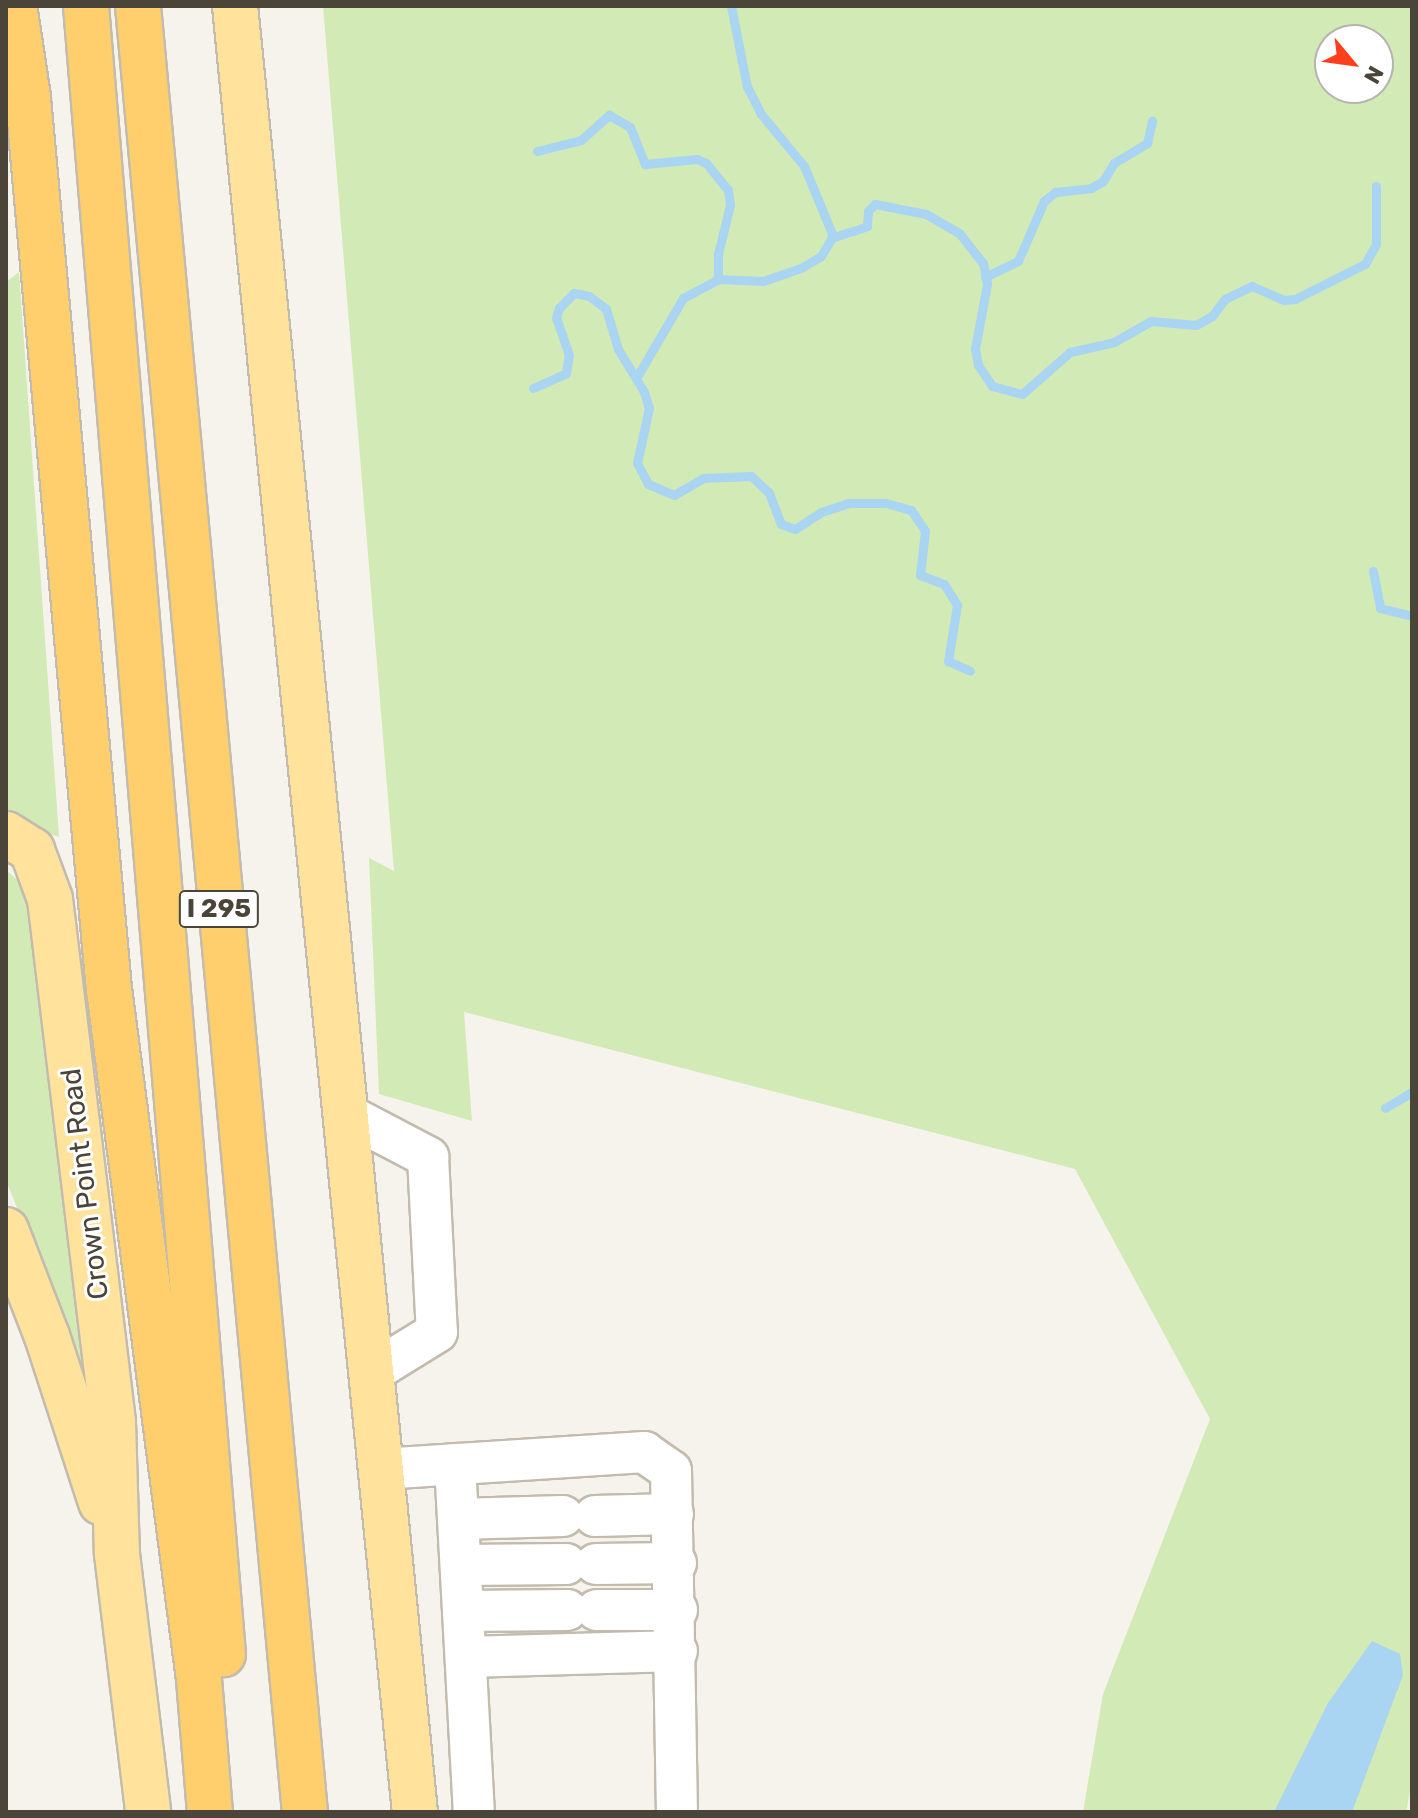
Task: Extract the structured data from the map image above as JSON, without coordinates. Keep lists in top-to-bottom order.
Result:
{
  "streets": {
    "highway": ["I 295"],
    "main road": ["Crown Point Road"]
  },
  "north": "bottom right"
}
